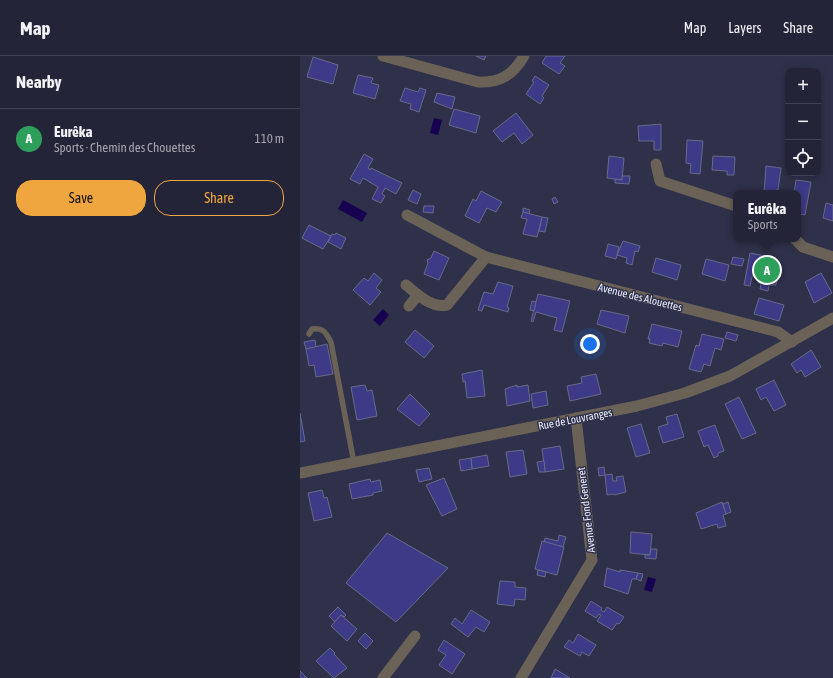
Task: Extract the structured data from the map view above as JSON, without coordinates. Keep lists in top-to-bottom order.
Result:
{
  "streets": {
    "street": ["Avenue des Alouettes", "Rue de Louvranges", "Avenue Fond Generet"]
  },
  "crossings": [
    ["Avenue des Alouettes", "Rue de Louvranges"],
    ["Rue de Louvranges", "Avenue Fond Generet"]
  ],
  "page": {
    "header": "Map",
    "nav": ["Map", "Layers", "Share"],
    "heading": "Nearby",
    "map_buttons": ["+", "−"],
    "list": [
      {
        "mark": "A",
        "name": "Eurêka",
        "note": "Sports · Chemin des Chouettes",
        "value": "110 m"
      }
    ],
    "buttons": ["Save", "Share"],
    "popup": ["Eurêka", "Sports"],
    "pins": "A"
  }
}
